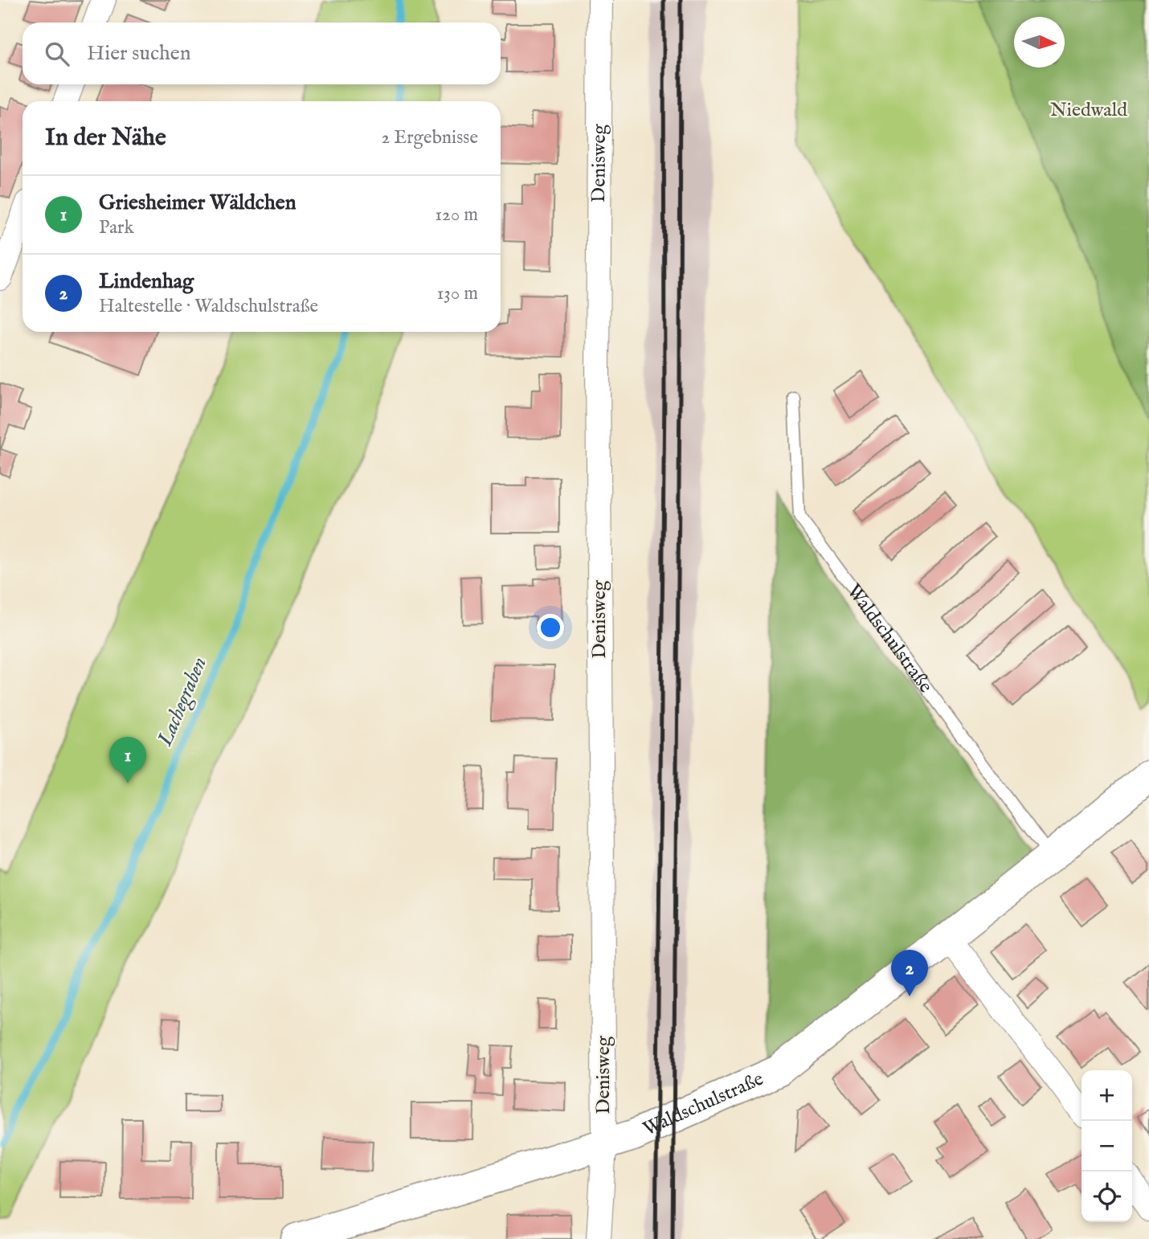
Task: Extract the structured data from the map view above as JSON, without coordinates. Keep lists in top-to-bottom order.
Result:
{
  "streets": {
    "street": ["Denisweg", "Waldschulstraße"]
  },
  "crossings": [
    ["Denisweg", "Waldschulstraße"]
  ],
  "water": ["Lachegraben"],
  "parks": ["Niedwald"],
  "north": "right",
  "page": {
    "search": "Hier suchen",
    "heading": ["In der Nähe", "2 Ergebnisse"],
    "list": [
      {
        "mark": "1",
        "name": "Griesheimer Wäldchen",
        "note": "Park",
        "value": "120 m"
      },
      {
        "mark": "2",
        "name": "Lindenhag",
        "note": "Haltestelle · Waldschulstraße",
        "value": "130 m"
      }
    ],
    "pins": ["1", "2"],
    "map_buttons": ["+", "−"]
  }
}
